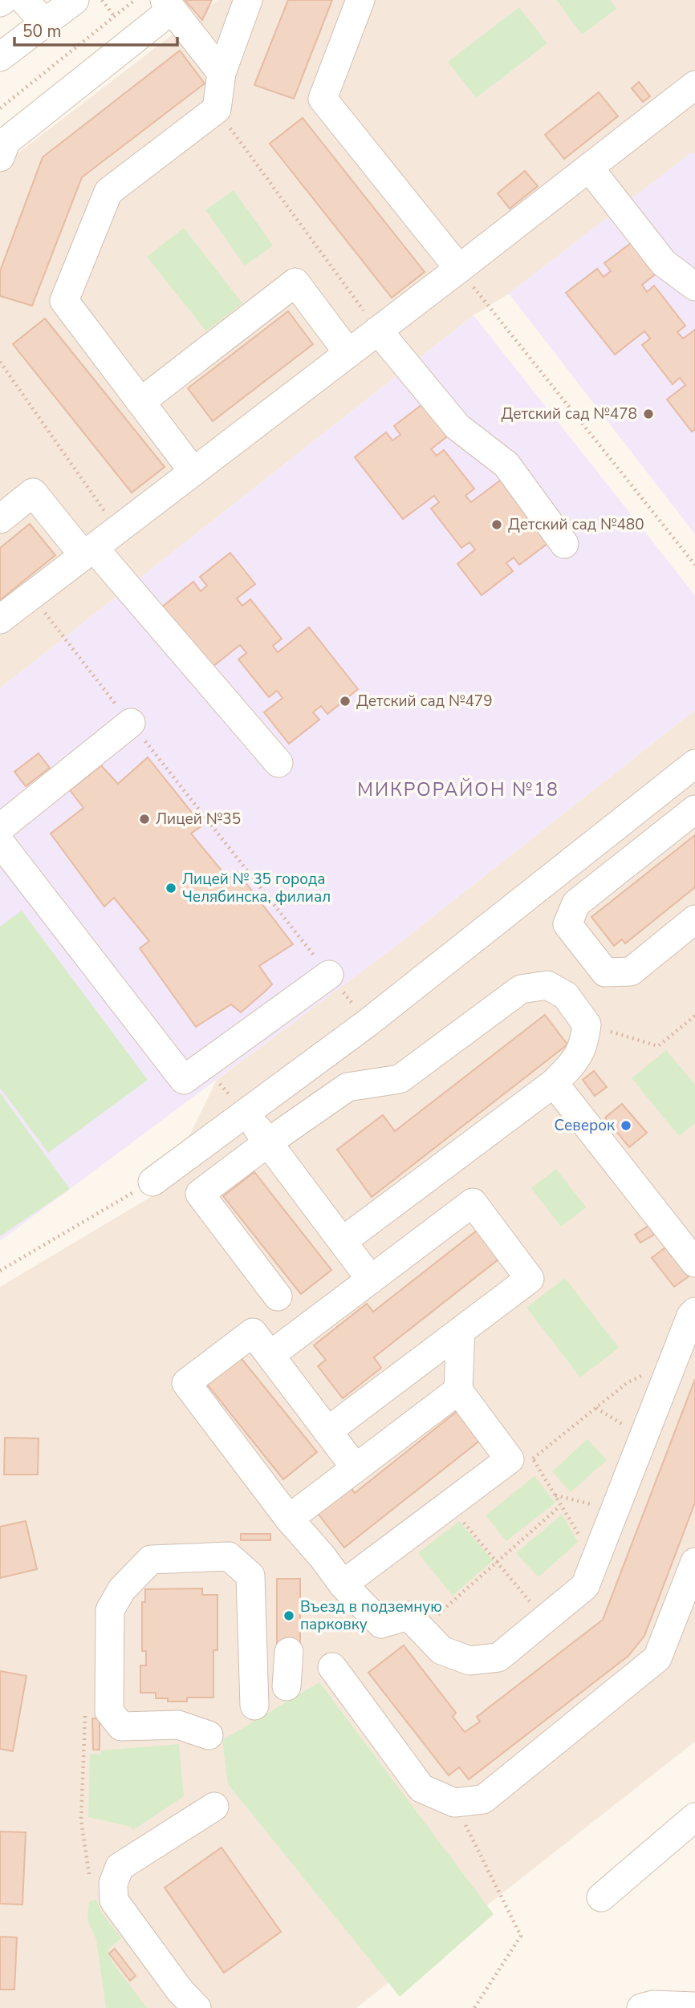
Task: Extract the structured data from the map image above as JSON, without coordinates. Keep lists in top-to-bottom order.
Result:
{
  "districts": ["МИКРОРАЙОН №18"],
  "places": [
    "Детский сад №478",
    "Детский сад №480",
    "Детский сад №479",
    "Лицей №35",
    "Лицей № 35 города Челябинска, филиал",
    "Северок",
    "Въезд в подземную парковку"
  ],
  "scale_bar": "50 m"
}
